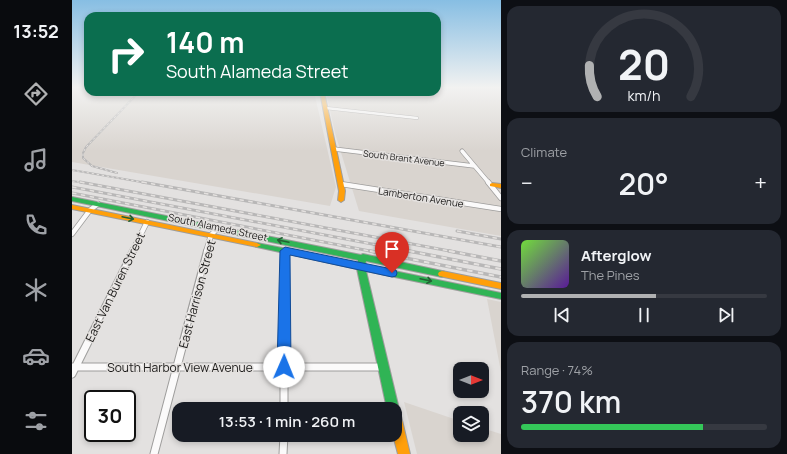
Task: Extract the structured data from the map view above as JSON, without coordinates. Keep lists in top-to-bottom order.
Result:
{
  "streets": {
    "main road": ["South Alameda Street"],
    "street": [
      "South Brant Avenue",
      "Lamberton Avenue",
      "East Van Buren Street",
      "East Harrison Street",
      "South Harbor View Avenue"
    ]
  },
  "crossings": [
    ["South Alameda Street", "East Van Buren Street"],
    ["South Alameda Street", "East Harrison Street"],
    ["East Van Buren Street", "South Harbor View Avenue"],
    ["East Harrison Street", "South Harbor View Avenue"]
  ],
  "north": "right",
  "page": {
    "tabs": "13:52",
    "turn": ["140 m", "South Alameda Street"],
    "tile": [
      "Climate",
      ["Range · 74%", "370 km"]
    ],
    "heat": ["−", "20°", "+"],
    "song": ["Afterglow", "The Pines"],
    "limit": "30",
    "trip": "13:53 · 1 min · 260 m",
    "gauge": ["20", "km/h"]
  }
}
